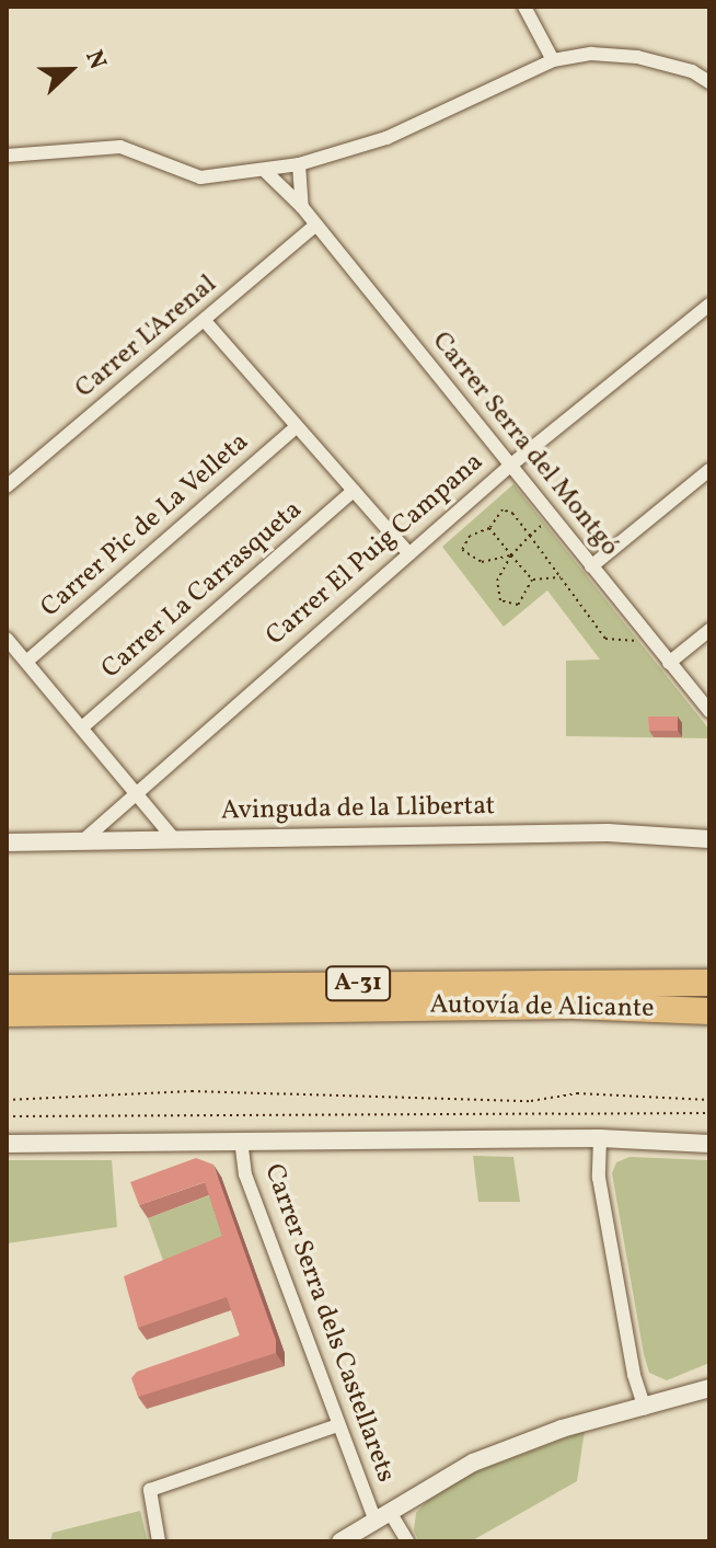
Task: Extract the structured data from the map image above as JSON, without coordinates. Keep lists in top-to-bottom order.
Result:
{
  "streets": {
    "highway": ["A-31", "Autovía de Alicante"],
    "street": [
      "Carrer L'Arenal",
      "Carrer Serra del Montgó",
      "Carrer Pic de La Velleta",
      "Carrer El Puig Campana",
      "Carrer La Carrasqueta",
      "Avinguda de la Llibertat",
      "Carrer Serra dels Castellarets"
    ]
  },
  "crossings": [
    ["Carrer L'Arenal", "Carrer Serra del Montgó"],
    ["Carrer Serra del Montgó", "Carrer El Puig Campana"],
    ["Carrer El Puig Campana", "Avinguda de la Llibertat"]
  ],
  "north": "right"
}
